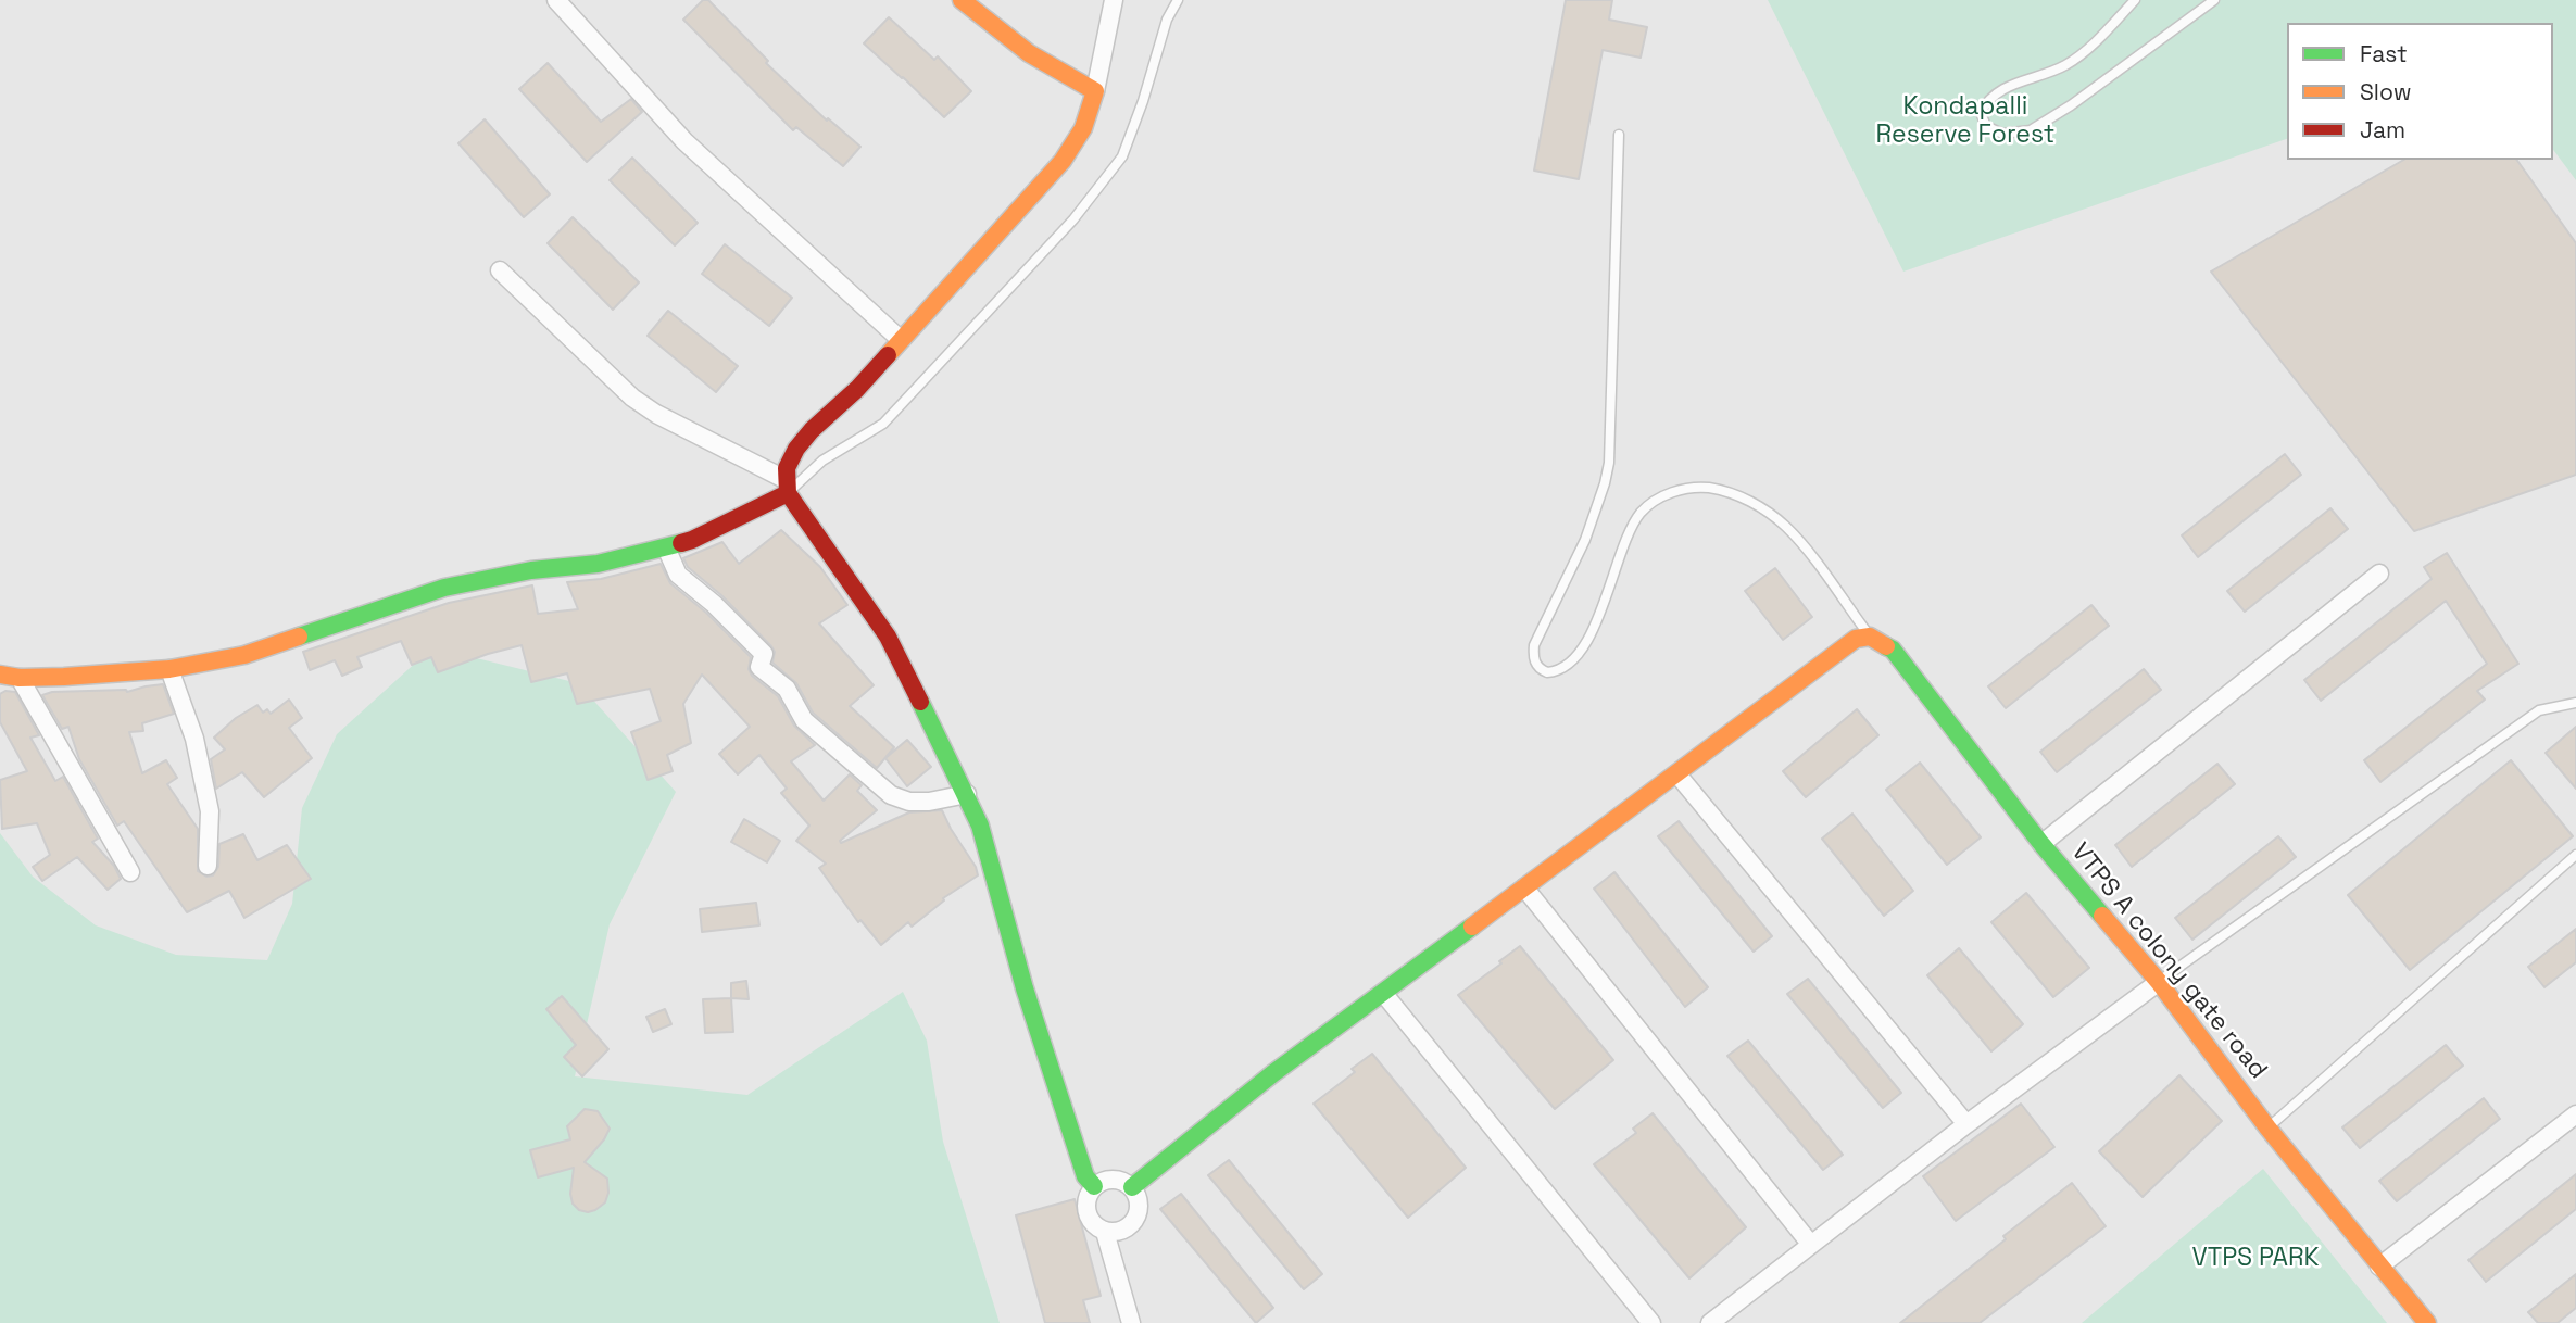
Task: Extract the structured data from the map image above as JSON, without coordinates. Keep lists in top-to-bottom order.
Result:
{
  "streets": {
    "street": ["VTPS A colony gate road"]
  },
  "parks": ["Kondapalli Reserve Forest", "VTPS PARK"],
  "legend": ["Fast", "Slow", "Jam"]
}
